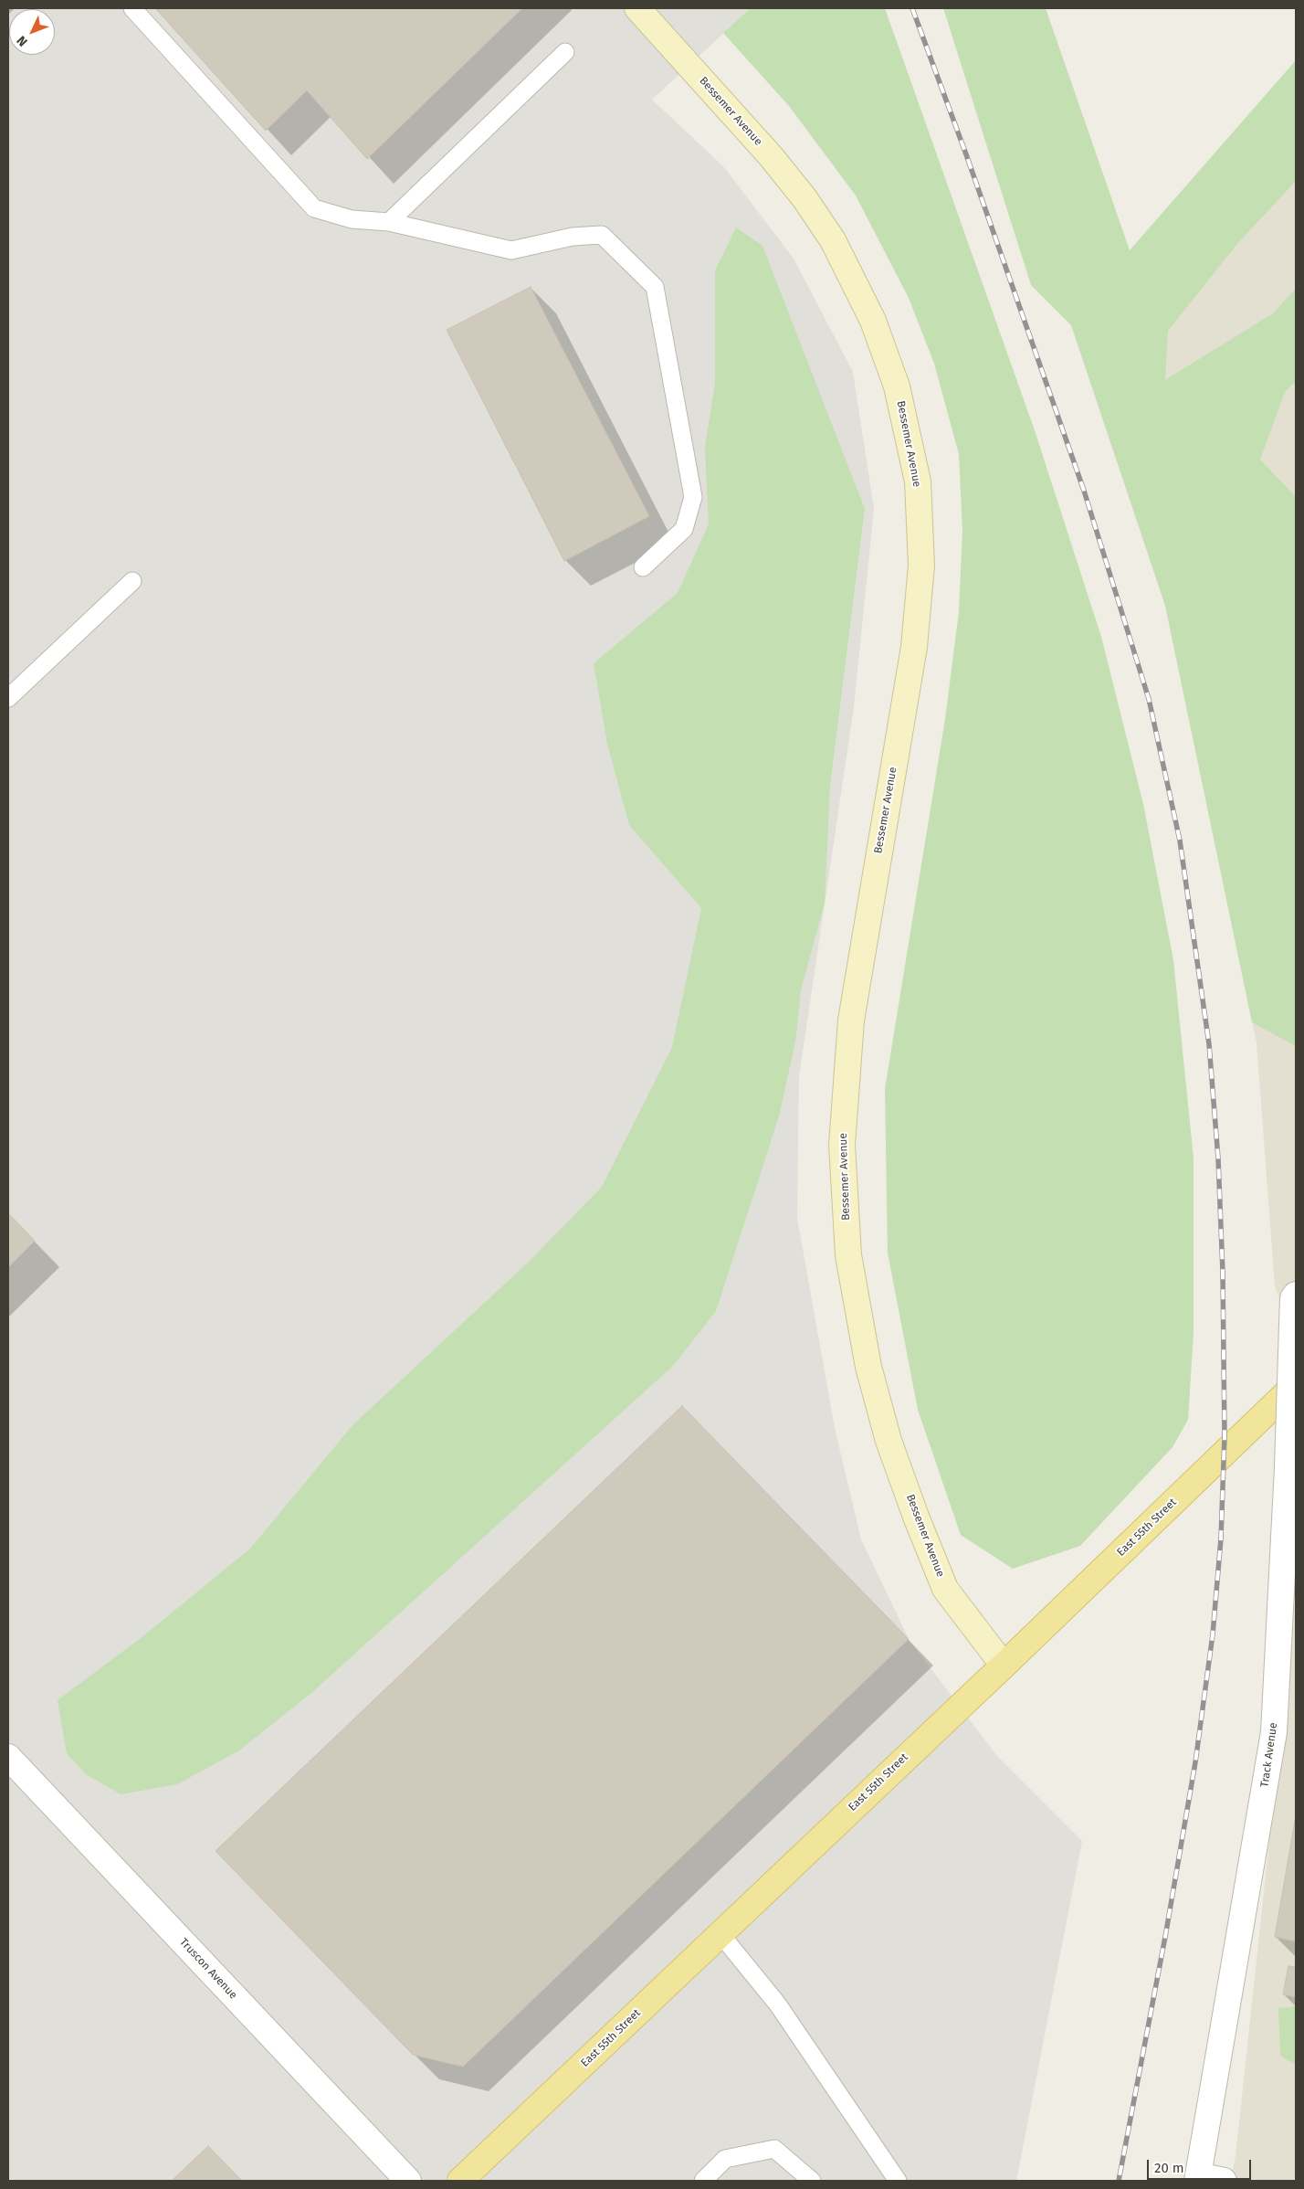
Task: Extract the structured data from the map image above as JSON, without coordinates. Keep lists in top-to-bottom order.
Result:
{
  "streets": {
    "main road": ["East 55th Street"],
    "street": ["Bessemer Avenue", "Track Avenue", "Truscon Avenue"]
  },
  "crossings": [
    ["Bessemer Avenue", "East 55th Street"]
  ],
  "scale_bar": "20 m",
  "north": "bottom left"
}
